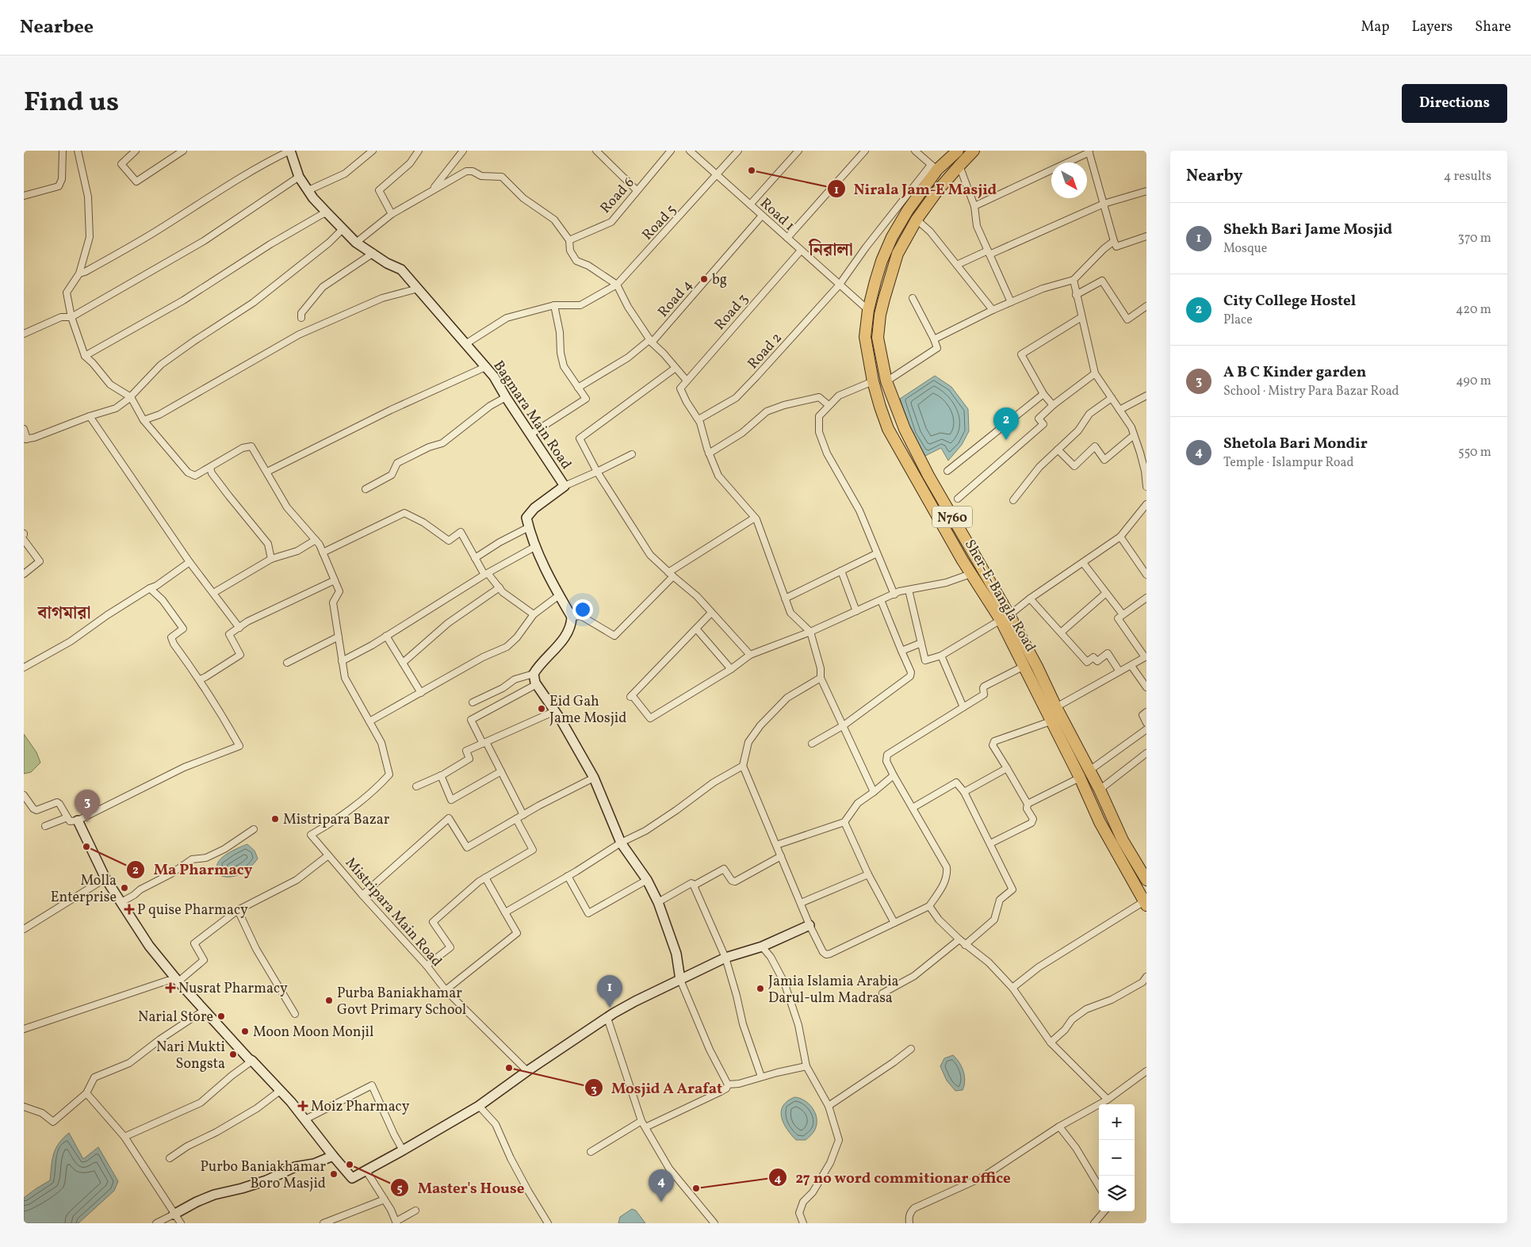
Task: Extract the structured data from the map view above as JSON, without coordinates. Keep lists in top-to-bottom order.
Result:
{
  "streets": {
    "highway": ["N760", "Sher-E-Bangla Road"],
    "street": [
      "Road 6",
      "Road 1",
      "Road 5",
      "Road 4",
      "Road 3",
      "Road 2",
      "Bagmara Main Road",
      "Mistripara Main Road"
    ]
  },
  "crossings": [
    ["Road 1", "Road 5"],
    ["Road 1", "Road 4"],
    ["Road 1", "Road 3"],
    ["Road 1", "Road 2"],
    ["Road 1", "Sher-E-Bangla Road"],
    ["Road 5", "Bagmara Main Road"],
    ["Road 3", "Road 2"],
    ["Road 2", "Sher-E-Bangla Road"]
  ],
  "districts": ["নিরালা", "বাগমারা"],
  "places": {
    "other": [
      "Nirala Jam-E Masjid",
      "bg",
      "Eid Gah Jame Mosjid",
      "Mistripara Bazar",
      "Ma Pharmacy",
      "Molla Enterprise",
      "Jamia Islamia Arabia Darul-ulm Madrasa",
      "Purba Baniakhamar Govt Primary School",
      "Narial Store",
      "Moon Moon Monjil",
      "Nari Mukti Songsta",
      "Mosjid A Arafat",
      "Master's House",
      "Purbo Baniakhamar Boro Masjid",
      "27 no word commitionar office"
    ],
    "health": ["P quise Pharmacy", "Nusrat Pharmacy", "Moiz Pharmacy"]
  },
  "north": "bottom right",
  "page": {
    "header": "Nearbee",
    "nav": ["Map", "Layers", "Share"],
    "title": "Find us",
    "buttons": "Directions",
    "heading": ["Nearby", "4 results"],
    "list": [
      {
        "mark": "1",
        "name": "Shekh Bari Jame Mosjid",
        "note": "Mosque",
        "value": "370 m"
      },
      {
        "mark": "2",
        "name": "City College Hostel",
        "note": "Place",
        "value": "420 m"
      },
      {
        "mark": "3",
        "name": "A B C Kinder garden",
        "note": "School · Mistry Para Bazar Road",
        "value": "490 m"
      },
      {
        "mark": "4",
        "name": "Shetola Bari Mondir",
        "note": "Temple · Islampur Road",
        "value": "550 m"
      }
    ],
    "pins": [
      "2",
      "3",
      "1",
      "4"
    ],
    "map_buttons": ["+", "−"]
  }
}
